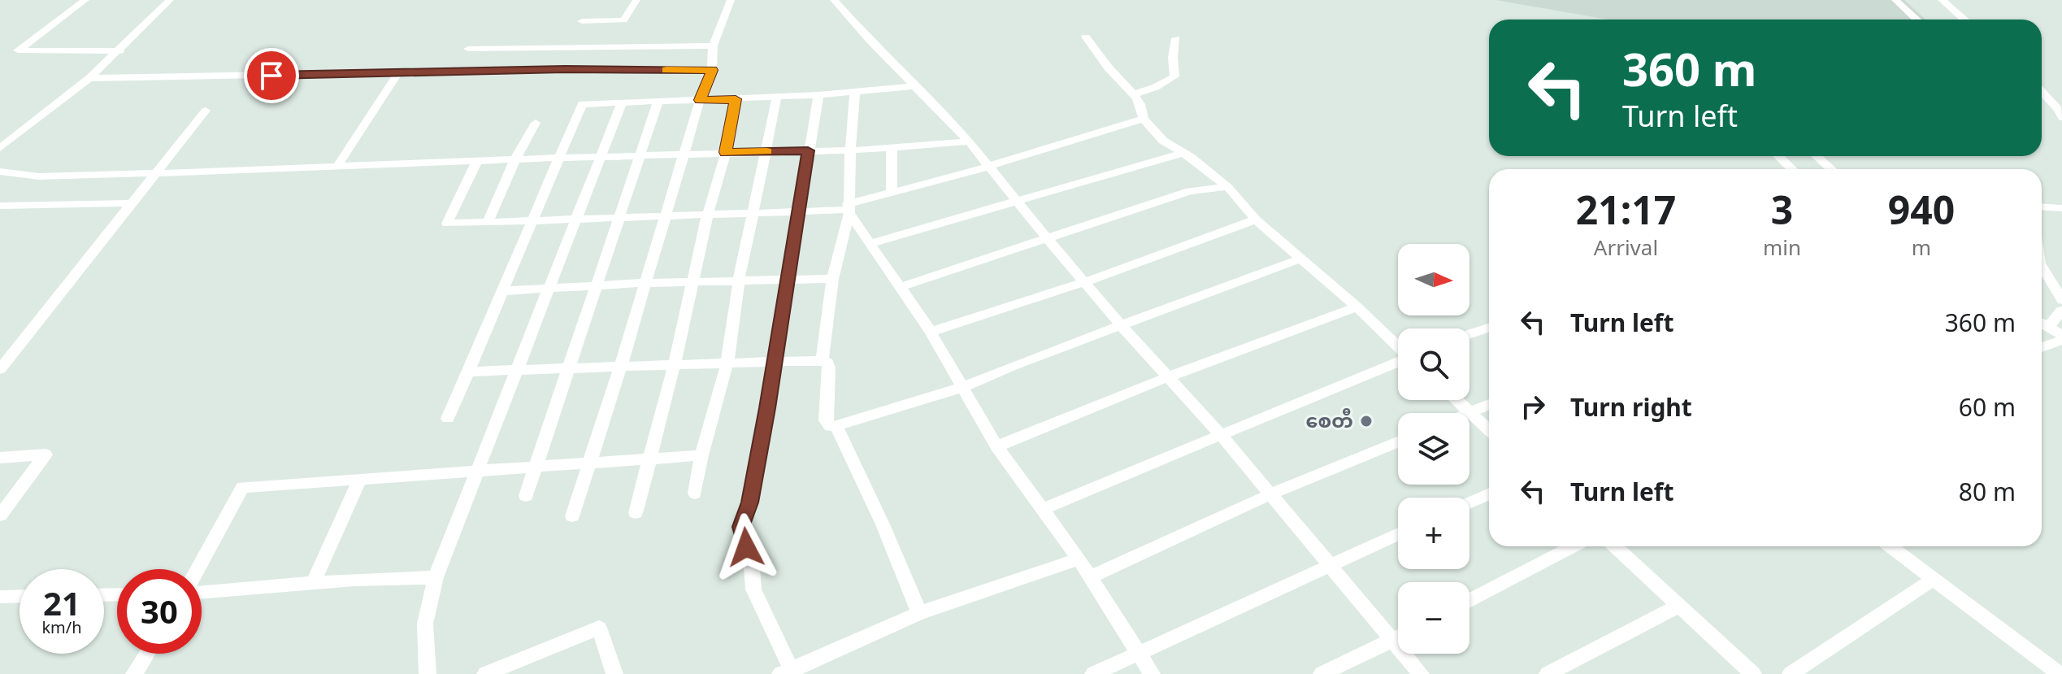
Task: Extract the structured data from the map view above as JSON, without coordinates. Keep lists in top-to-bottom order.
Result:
{
  "places": ["စေတီ"],
  "north": "right",
  "page": {
    "turn": ["360 m", "Turn left"],
    "eta": [
      "21:17",
      "Arrival",
      "3",
      "min",
      "940",
      "m"
    ],
    "map_buttons": ["+", "−"],
    "list": [
      {
        "name": "Turn left",
        "value": "360 m"
      },
      {
        "name": "Turn right",
        "value": "60 m"
      },
      {
        "name": "Turn left",
        "value": "80 m"
      }
    ],
    "speed": "21 km/h",
    "limit": "30"
  }
}
